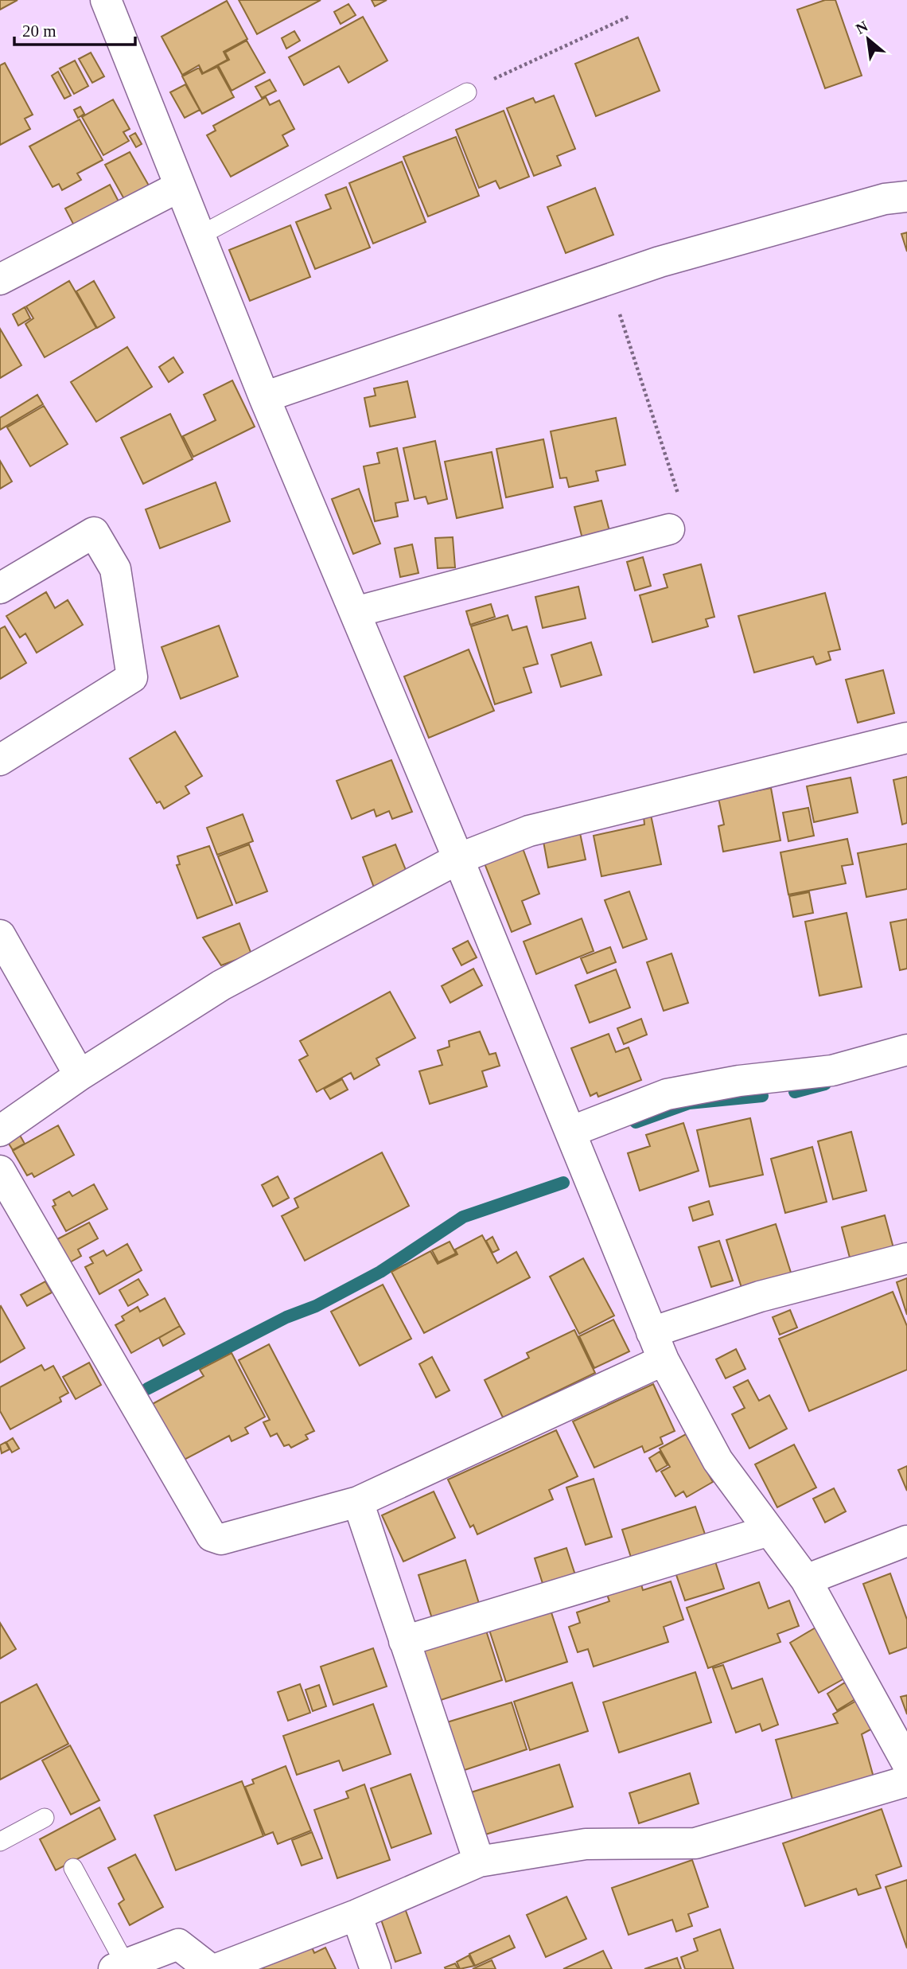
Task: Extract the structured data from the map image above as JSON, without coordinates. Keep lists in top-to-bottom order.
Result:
{
  "scale_bar": "20 m",
  "north": "top left"
}
